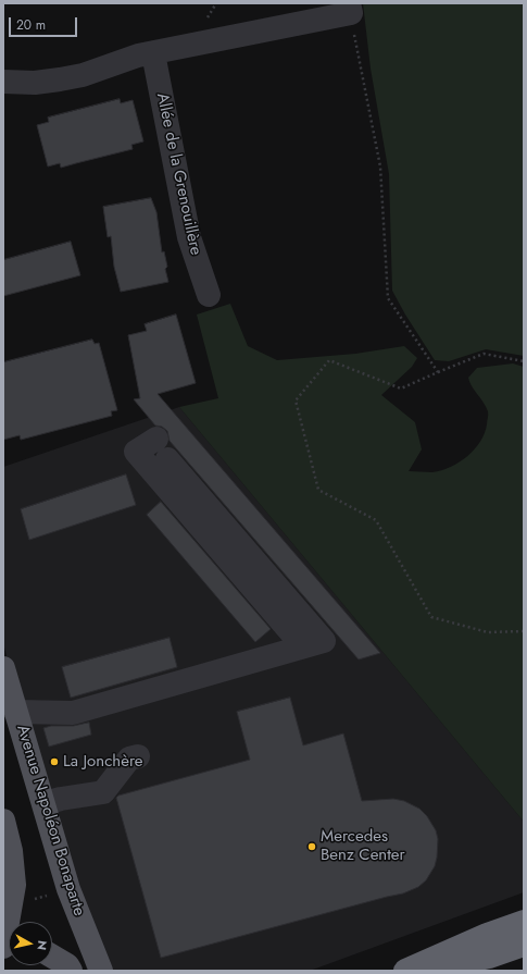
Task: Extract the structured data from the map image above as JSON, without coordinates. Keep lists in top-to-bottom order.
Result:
{
  "streets": {
    "main road": ["Avenue Napoléon Bonaparte"],
    "street": ["Allée de la Grenouillère"]
  },
  "places": ["La Jonchère", "Mercedes Benz Center"],
  "scale_bar": "20 m",
  "north": "right"
}
